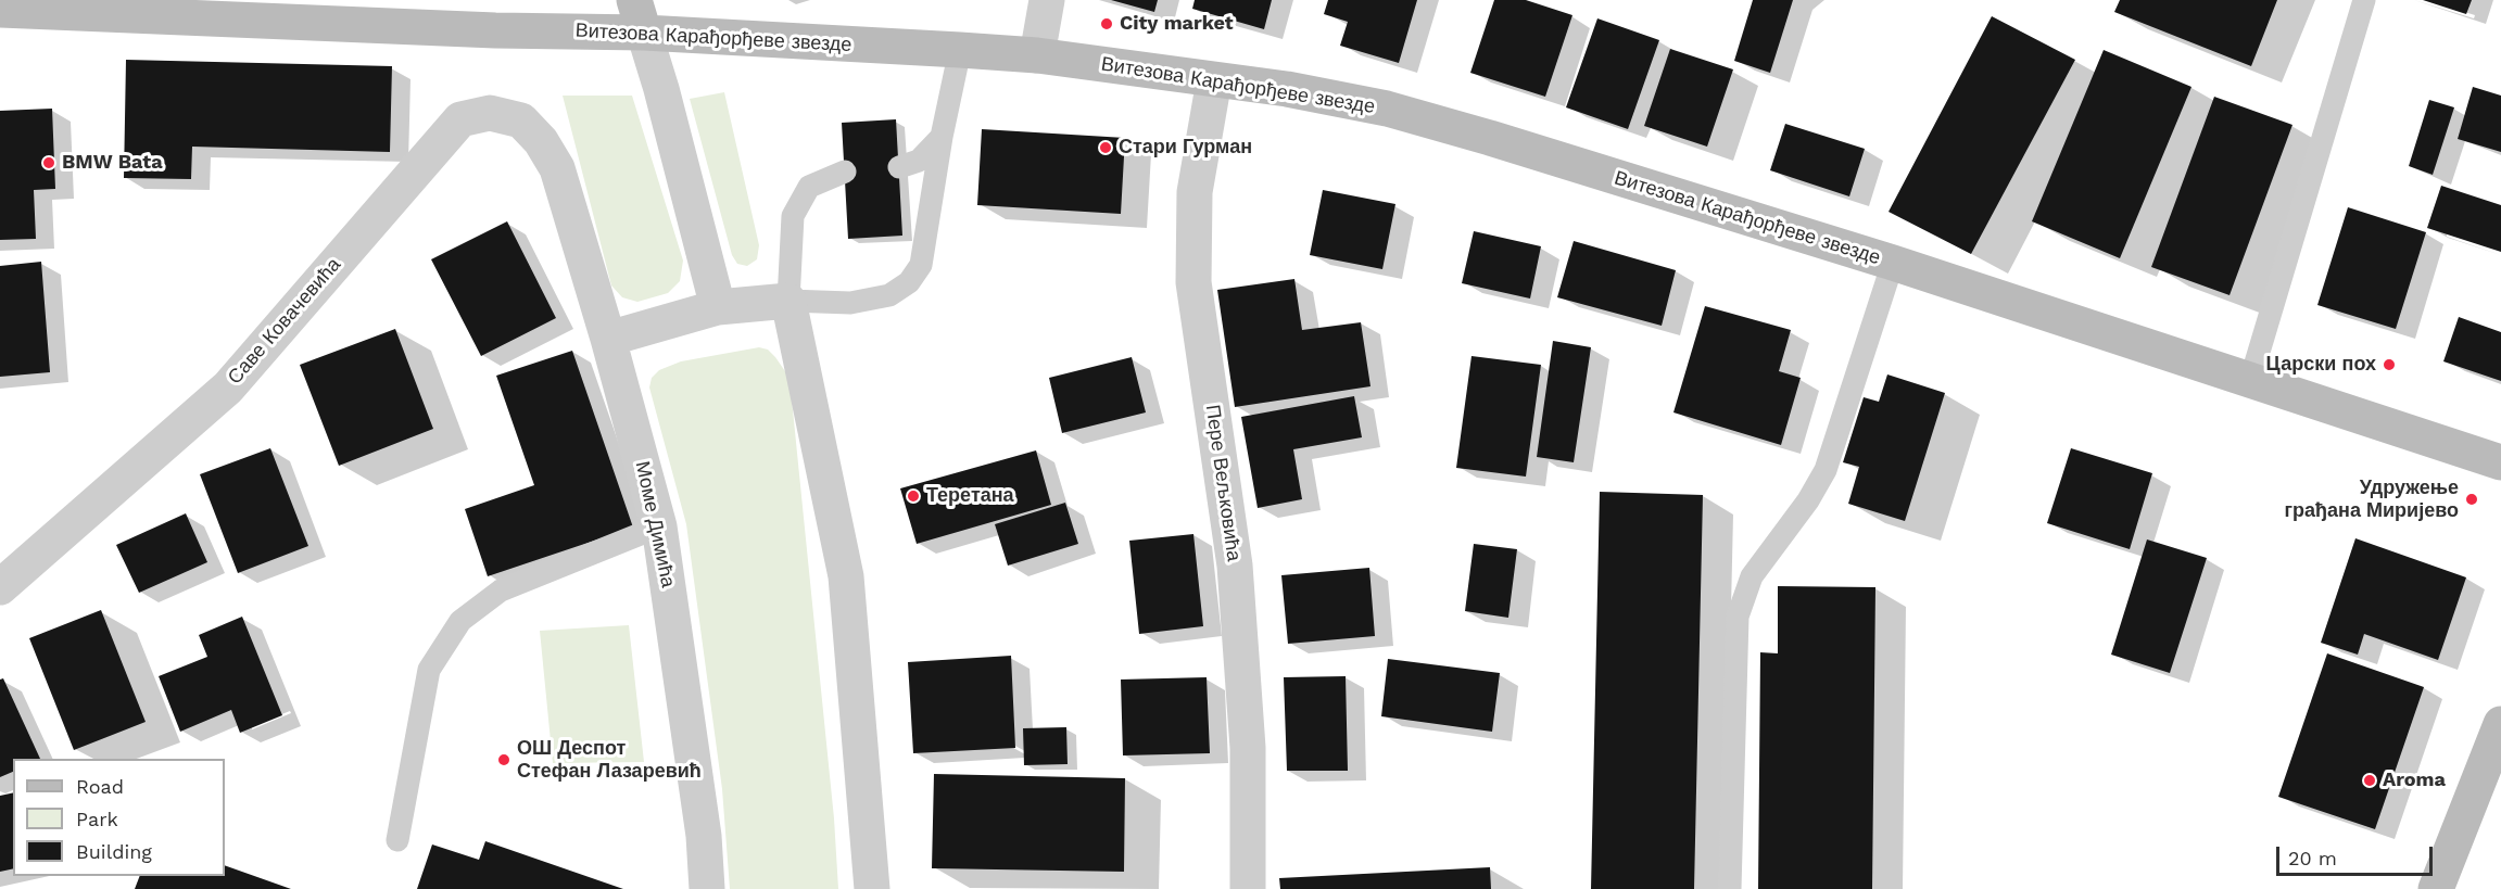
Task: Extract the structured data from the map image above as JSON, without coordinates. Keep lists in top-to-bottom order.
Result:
{
  "streets": {
    "main road": ["Витезова Карађорђеве звезде"],
    "street": ["Саве Ковачевића", "Пере Вељковића", "Моме Димића"]
  },
  "crossings": [
    ["Витезова Карађорђеве звезде", "Пере Вељковића"],
    ["Саве Ковачевића", "Моме Димића"]
  ],
  "places": [
    "City market",
    "Стари Гурман",
    "BMW Bata",
    "Царски пох",
    "Теретана",
    "Удружење грађана Миријево",
    "ОШ Деспот Стефан Лазаревић",
    "Aroma"
  ],
  "legend": ["Road", "Park", "Building"],
  "scale_bar": "20 m"
}
